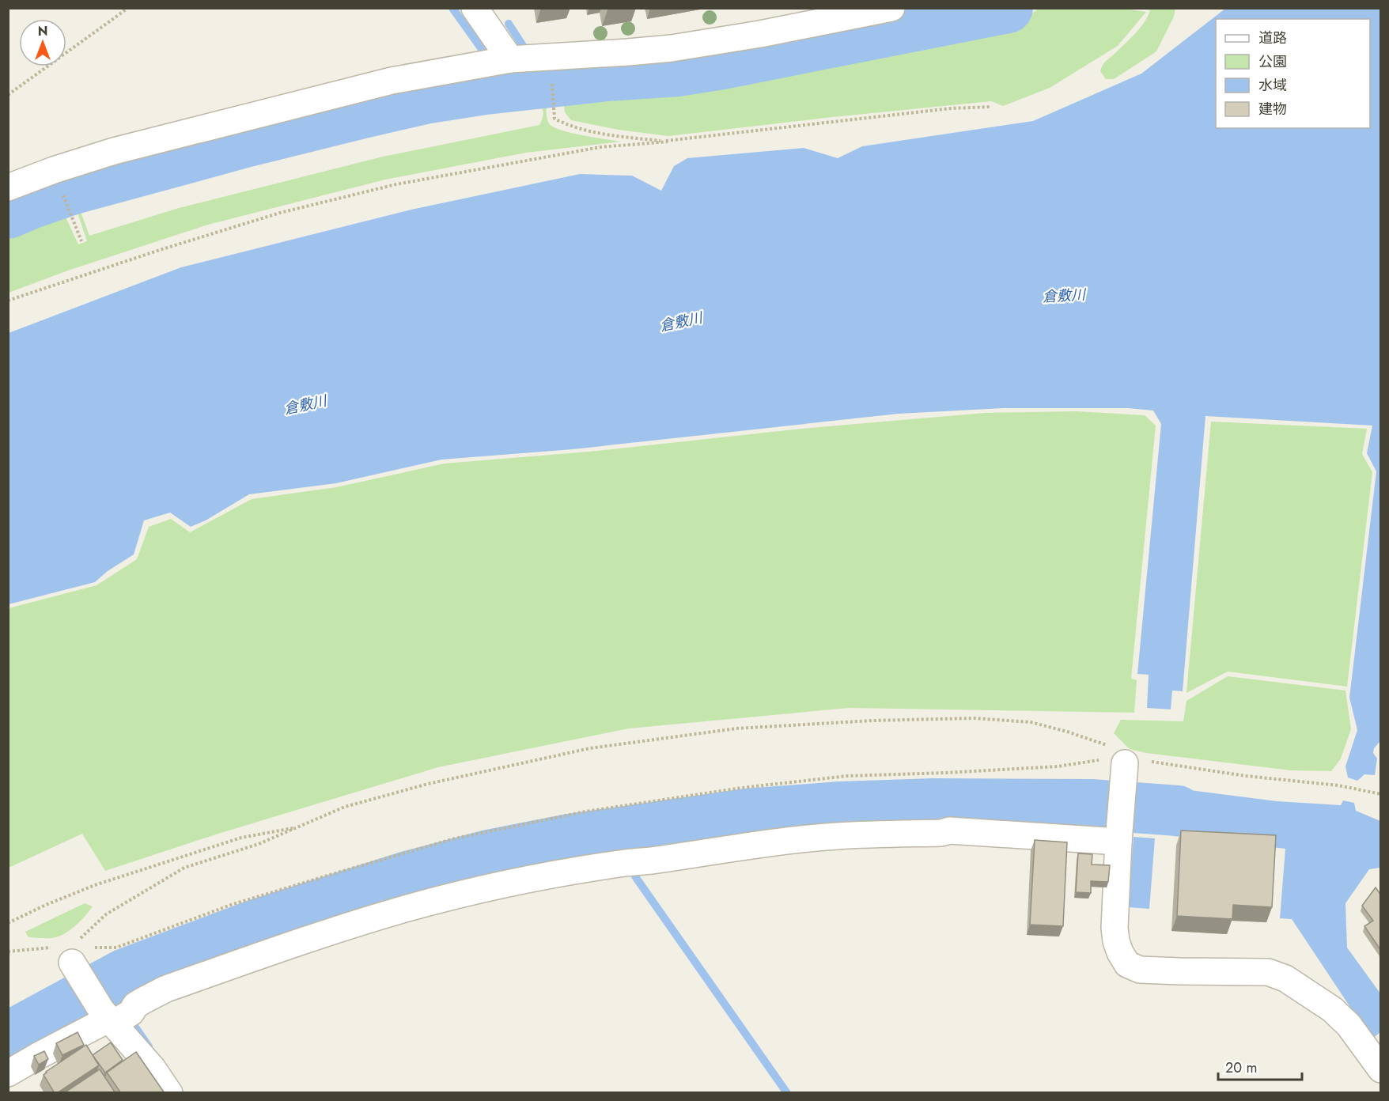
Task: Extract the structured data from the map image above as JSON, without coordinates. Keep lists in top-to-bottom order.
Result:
{
  "water": ["倉敷川"],
  "legend": [
    "道路",
    "公園",
    "水域",
    "建物"
  ],
  "scale_bar": "20 m",
  "north": "top"
}
